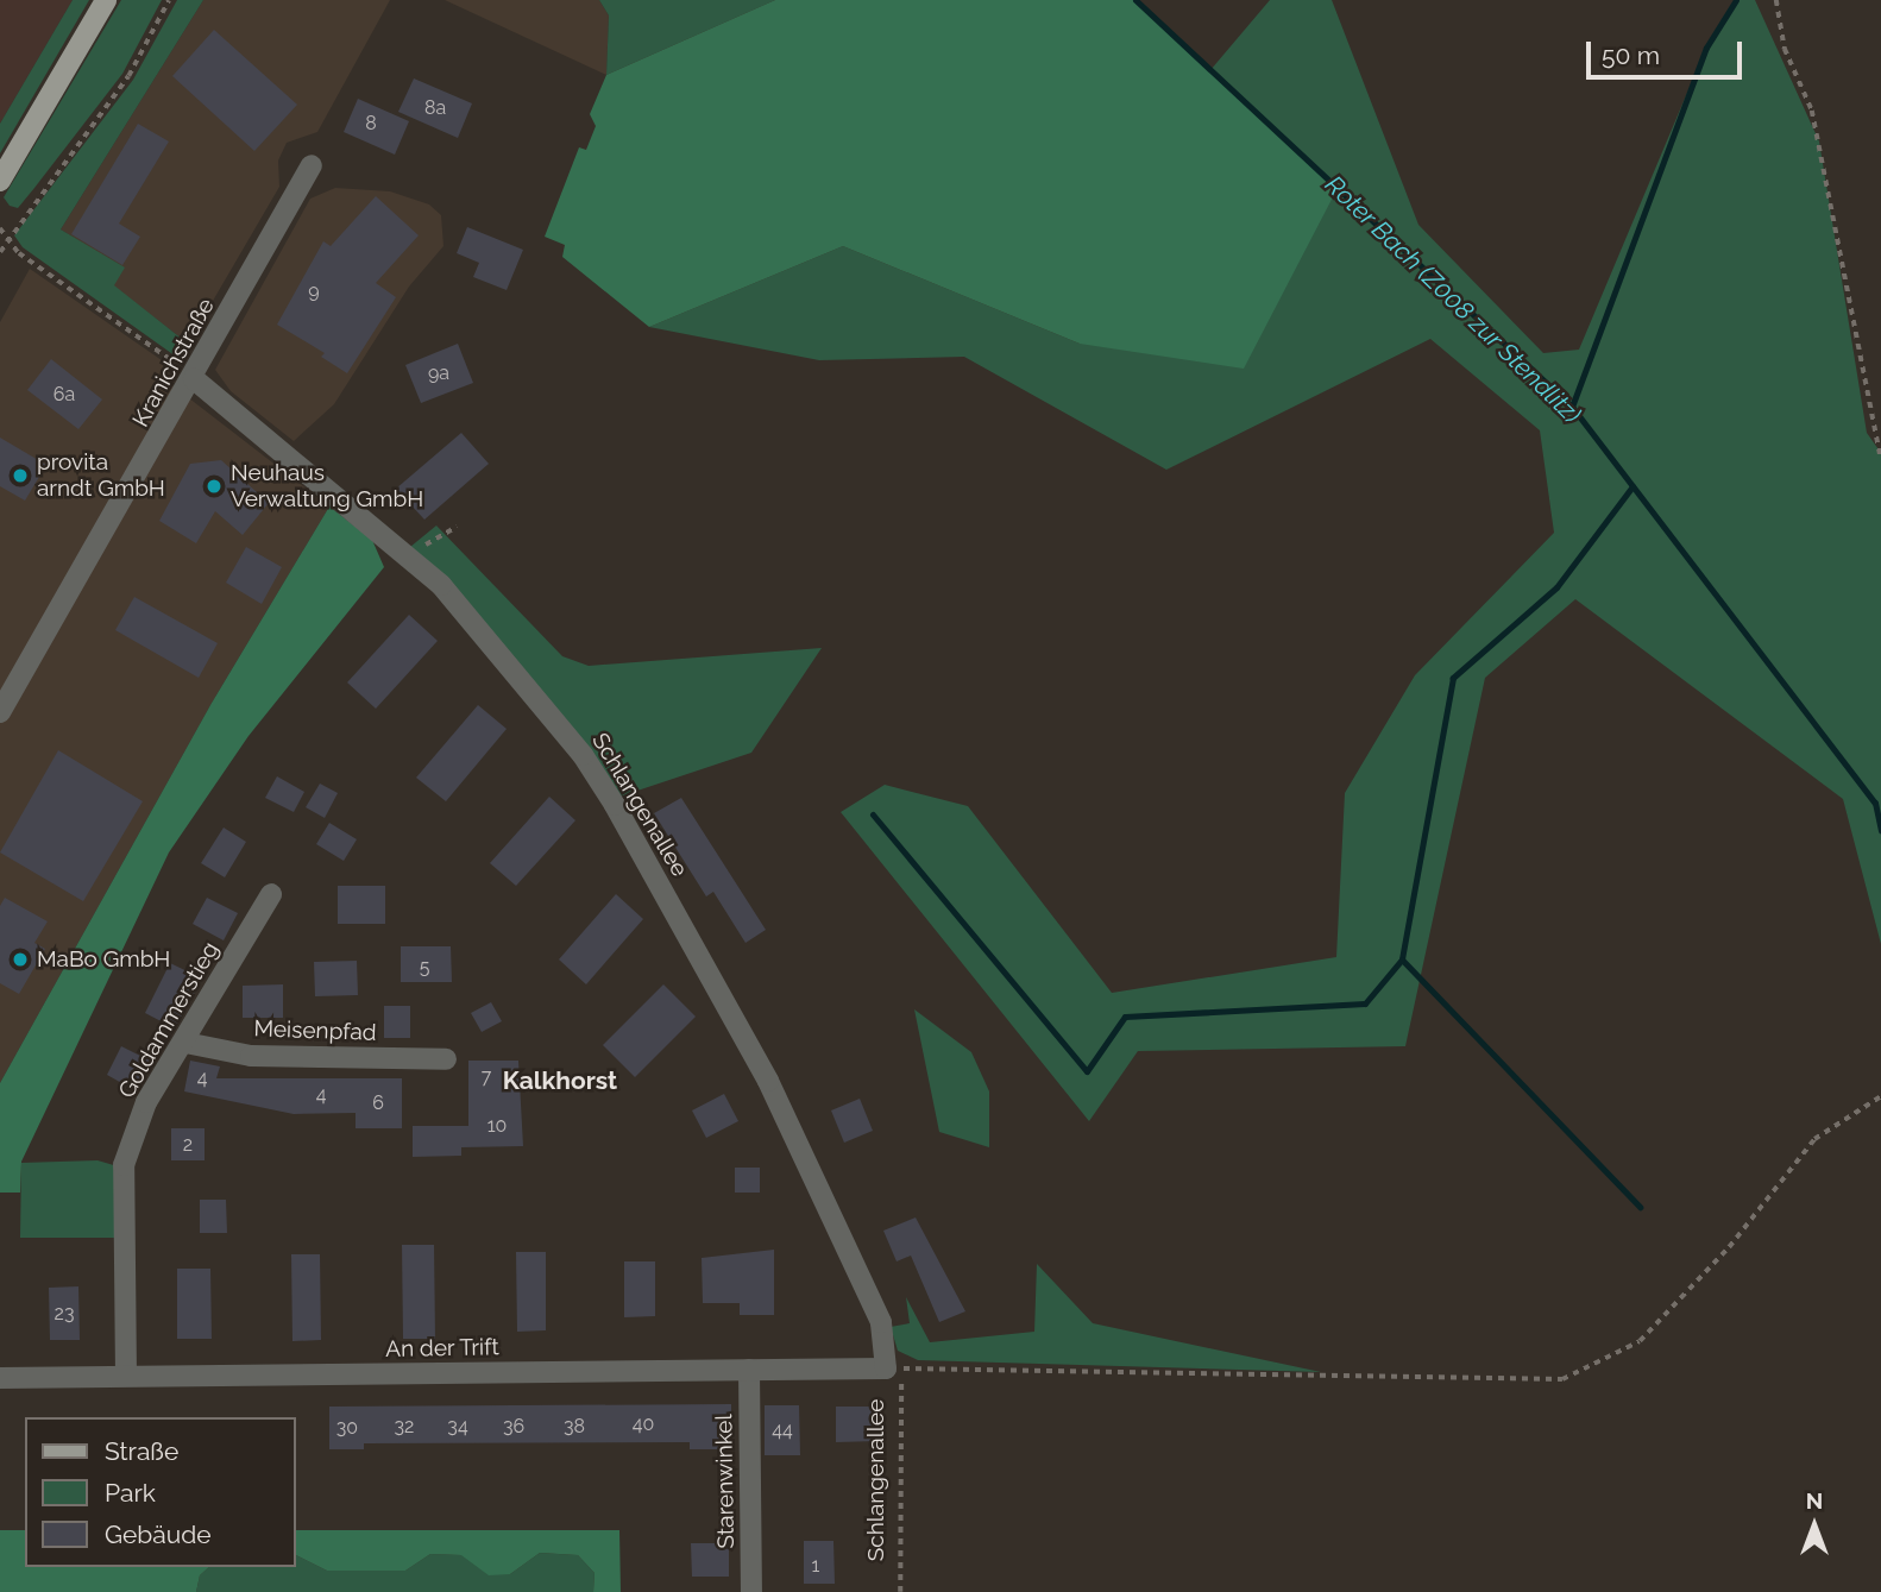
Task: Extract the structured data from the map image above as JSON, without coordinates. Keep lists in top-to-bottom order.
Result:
{
  "streets": {
    "street": [
      "Kranichstraße",
      "Schlangenallee",
      "Goldammerstieg",
      "Meisenpfad",
      "An der Trift",
      "Starenwinkel"
    ]
  },
  "crossings": [
    ["Kranichstraße", "Schlangenallee"],
    ["Schlangenallee", "An der Trift"],
    ["Goldammerstieg", "Meisenpfad"],
    ["Goldammerstieg", "An der Trift"],
    ["An der Trift", "Starenwinkel"]
  ],
  "districts": ["Kalkhorst"],
  "water": ["Roter Bach (Z008 zur Stendlitz)"],
  "places": ["provita arndt GmbH", "Neuhaus Verwaltung GmbH", "MaBo GmbH"],
  "house_numbers": [
    "8a",
    "8",
    "9",
    "9a",
    "6a",
    "5",
    "7",
    "4",
    "4",
    "6",
    "10",
    "2",
    "23",
    "40",
    "32",
    "34",
    "36",
    "38",
    "30",
    "44",
    "1"
  ],
  "legend": ["Straße", "Park", "Gebäude"],
  "scale_bar": "50 m",
  "north": "top"
}
